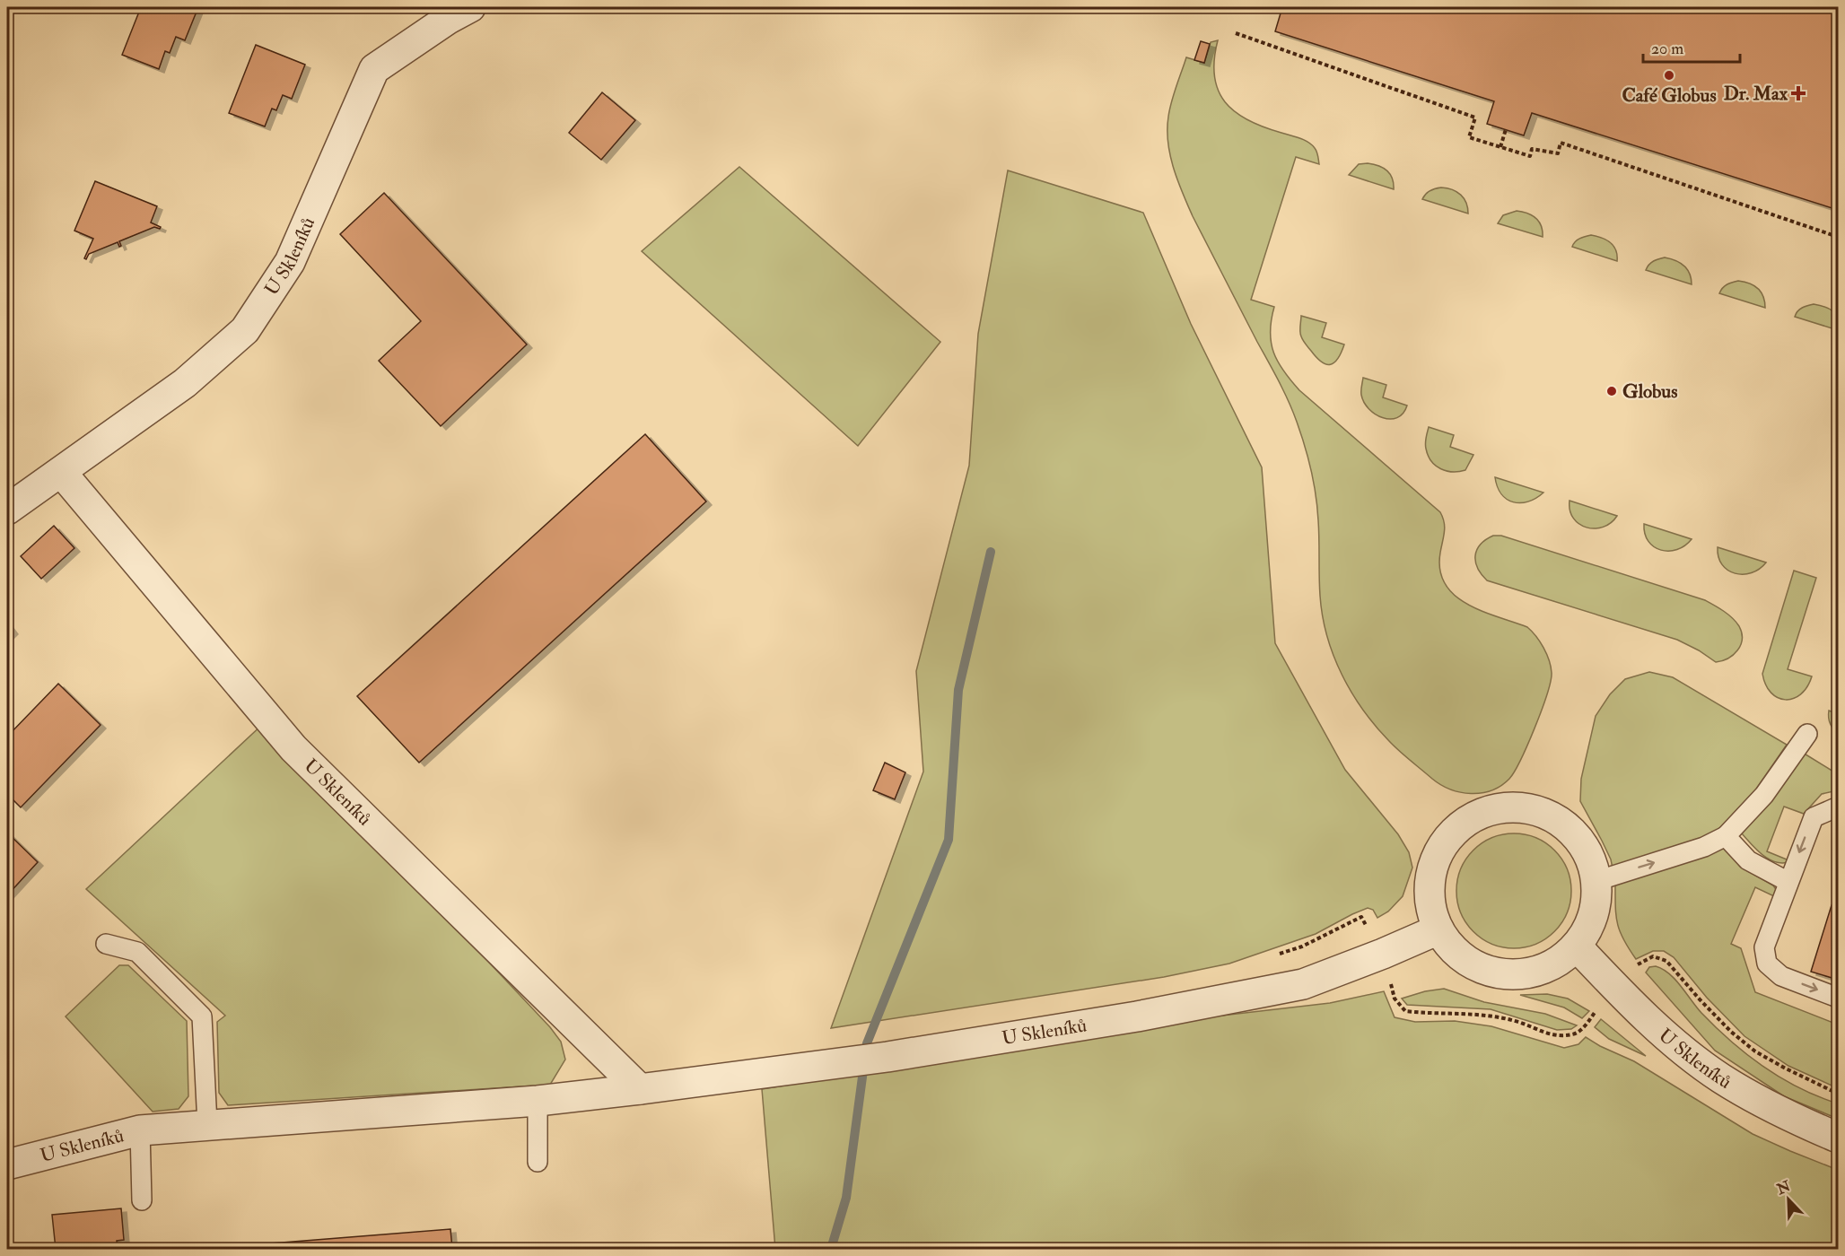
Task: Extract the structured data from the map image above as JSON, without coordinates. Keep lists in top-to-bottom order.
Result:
{
  "streets": {
    "street": ["U Skleníků"]
  },
  "places": {
    "other": ["Café Globus", "Globus"],
    "health": ["Dr. Max"]
  },
  "scale_bar": "20 m",
  "north": "top left"
}
